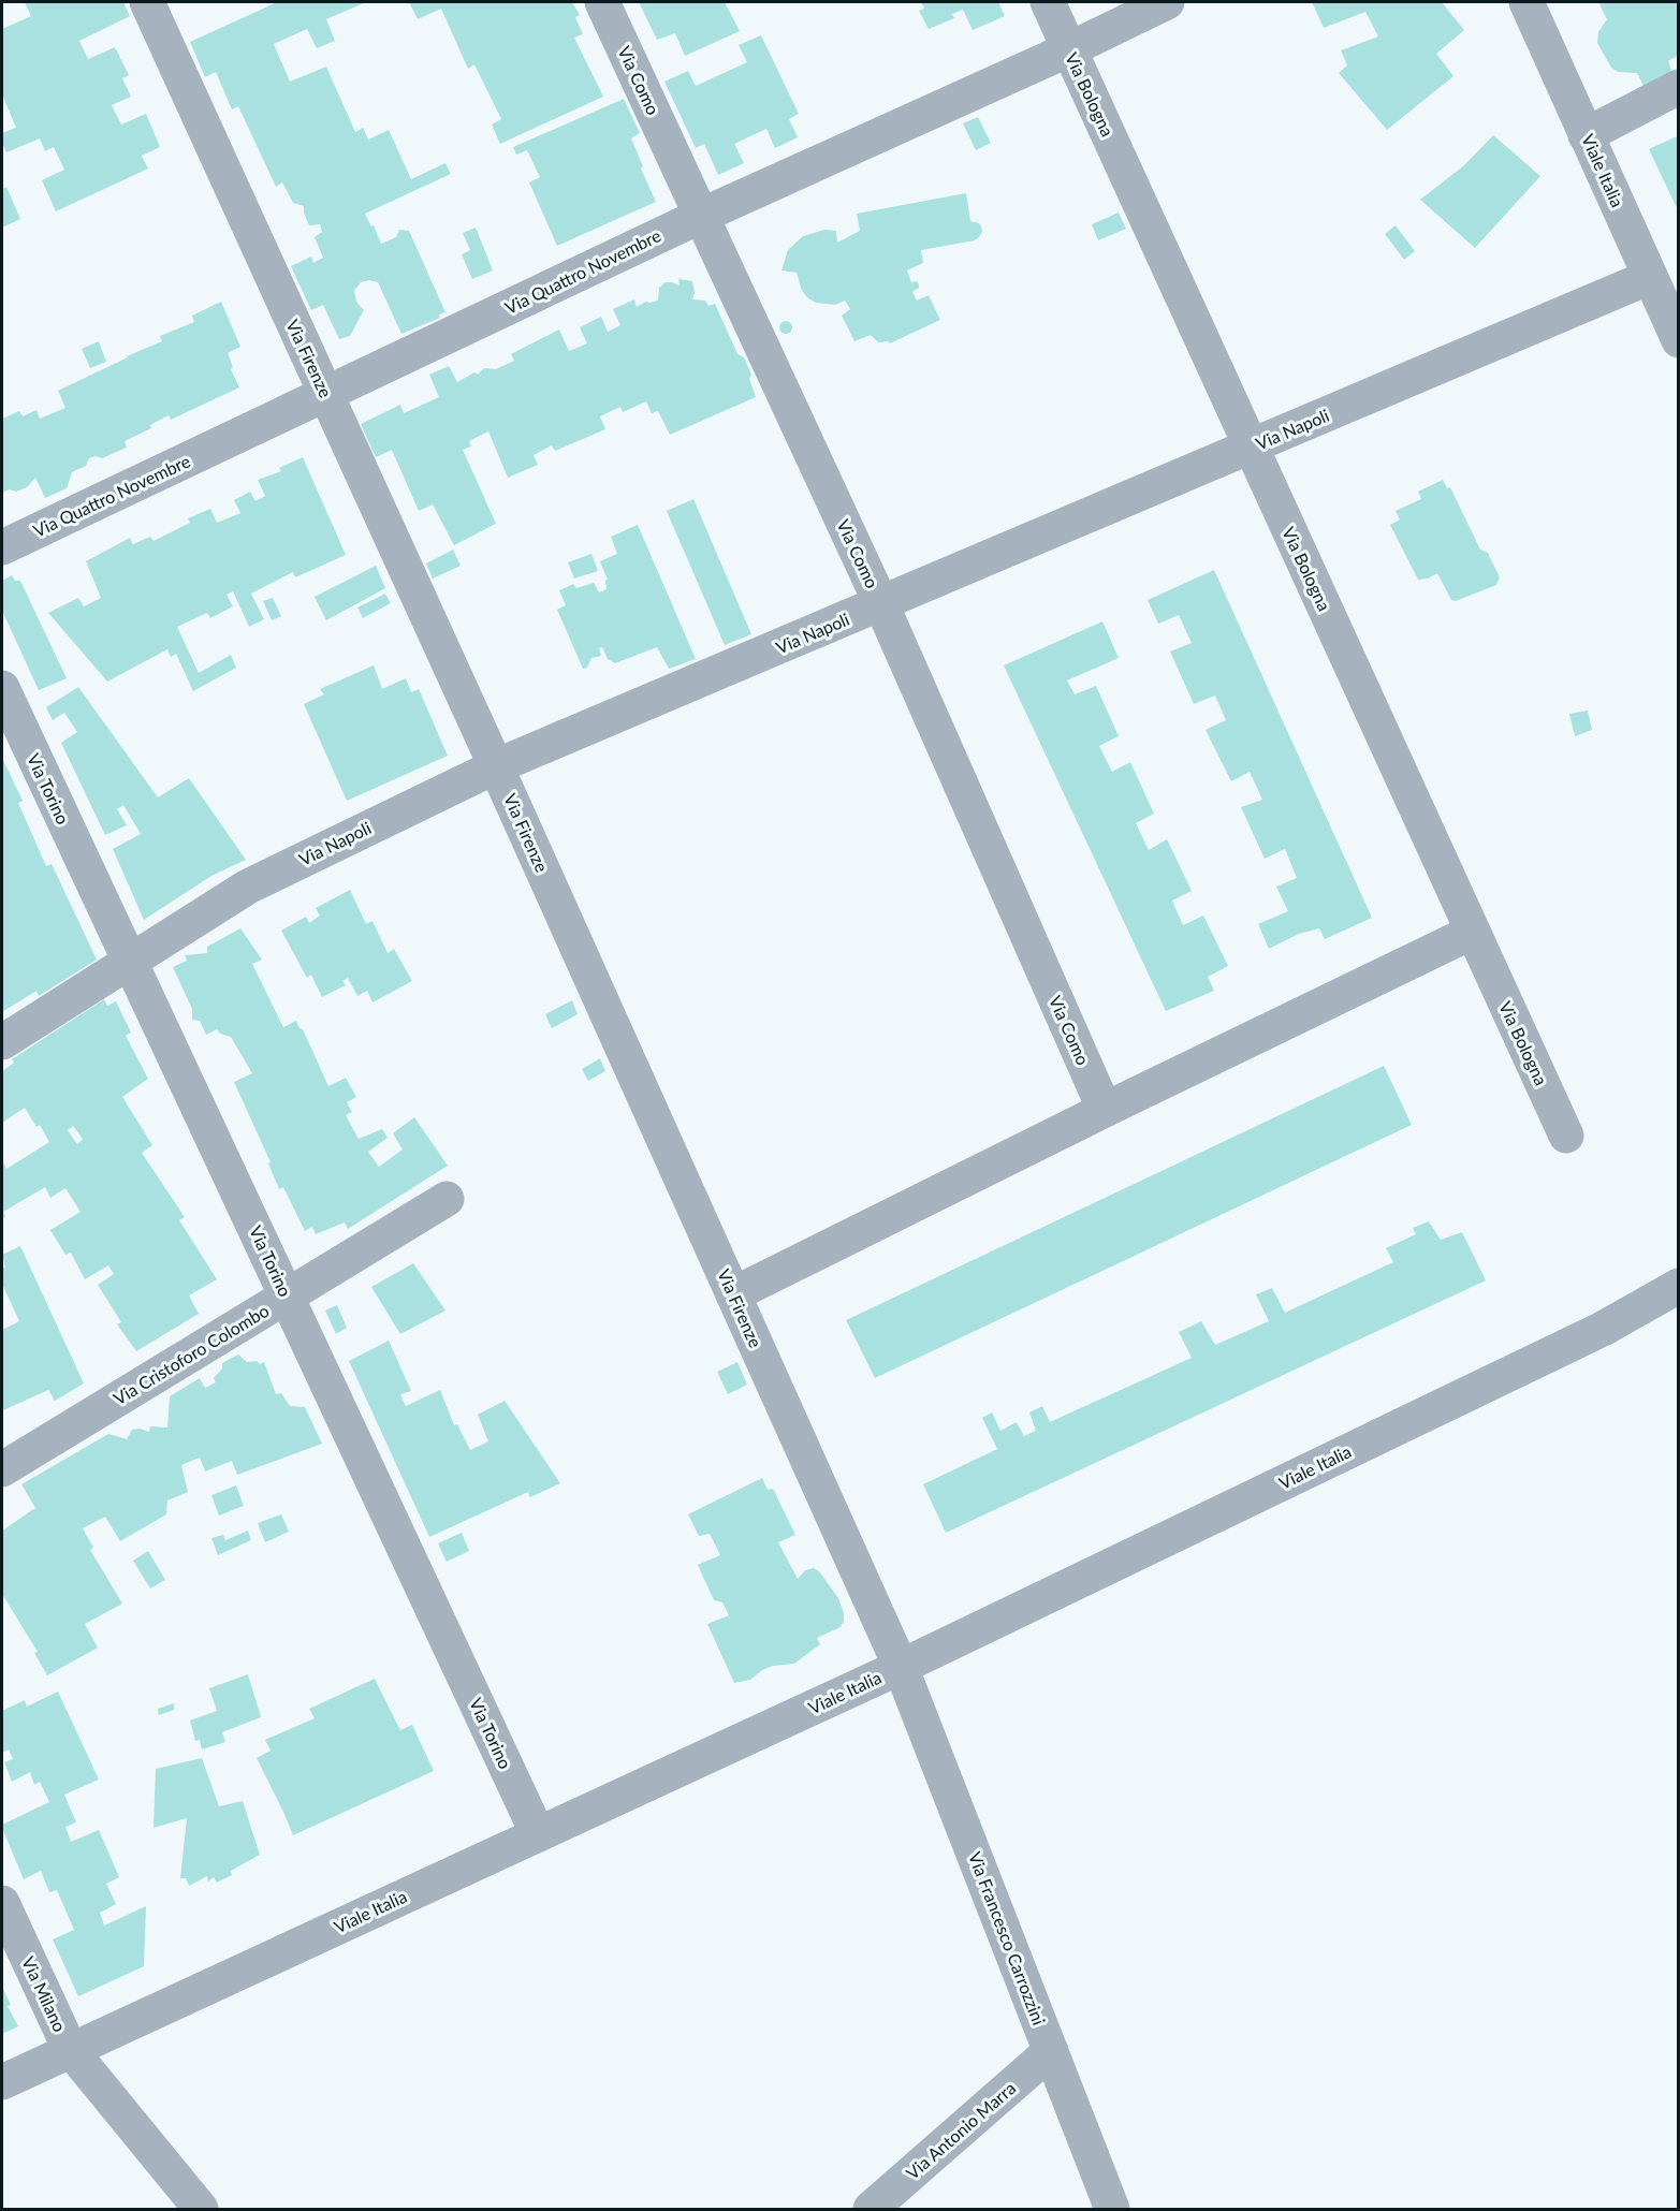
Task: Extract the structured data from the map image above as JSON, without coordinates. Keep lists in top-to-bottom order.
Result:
{
  "streets": {
    "street": [
      "Via Como",
      "Via Bologna",
      "Viale Italia",
      "Via Quattro Novembre",
      "Via Firenze",
      "Via Napoli",
      "Via Torino",
      "Via Cristoforo Colombo",
      "Via Francesco Carrozzini",
      "Via Milano",
      "Via Antonio Marra"
    ]
  },
  "crossings": [
    ["Via Como", "Via Quattro Novembre"],
    ["Via Como", "Via Napoli"],
    ["Via Bologna", "Via Quattro Novembre"],
    ["Via Bologna", "Via Napoli"],
    ["Viale Italia", "Via Firenze"],
    ["Viale Italia", "Via Napoli"],
    ["Viale Italia", "Via Torino"],
    ["Viale Italia", "Via Francesco Carrozzini"],
    ["Viale Italia", "Via Milano"],
    ["Via Quattro Novembre", "Via Firenze"],
    ["Via Firenze", "Via Napoli"],
    ["Via Firenze", "Via Francesco Carrozzini"],
    ["Via Napoli", "Via Torino"],
    ["Via Torino", "Via Cristoforo Colombo"],
    ["Via Francesco Carrozzini", "Via Antonio Marra"]
  ]
}
